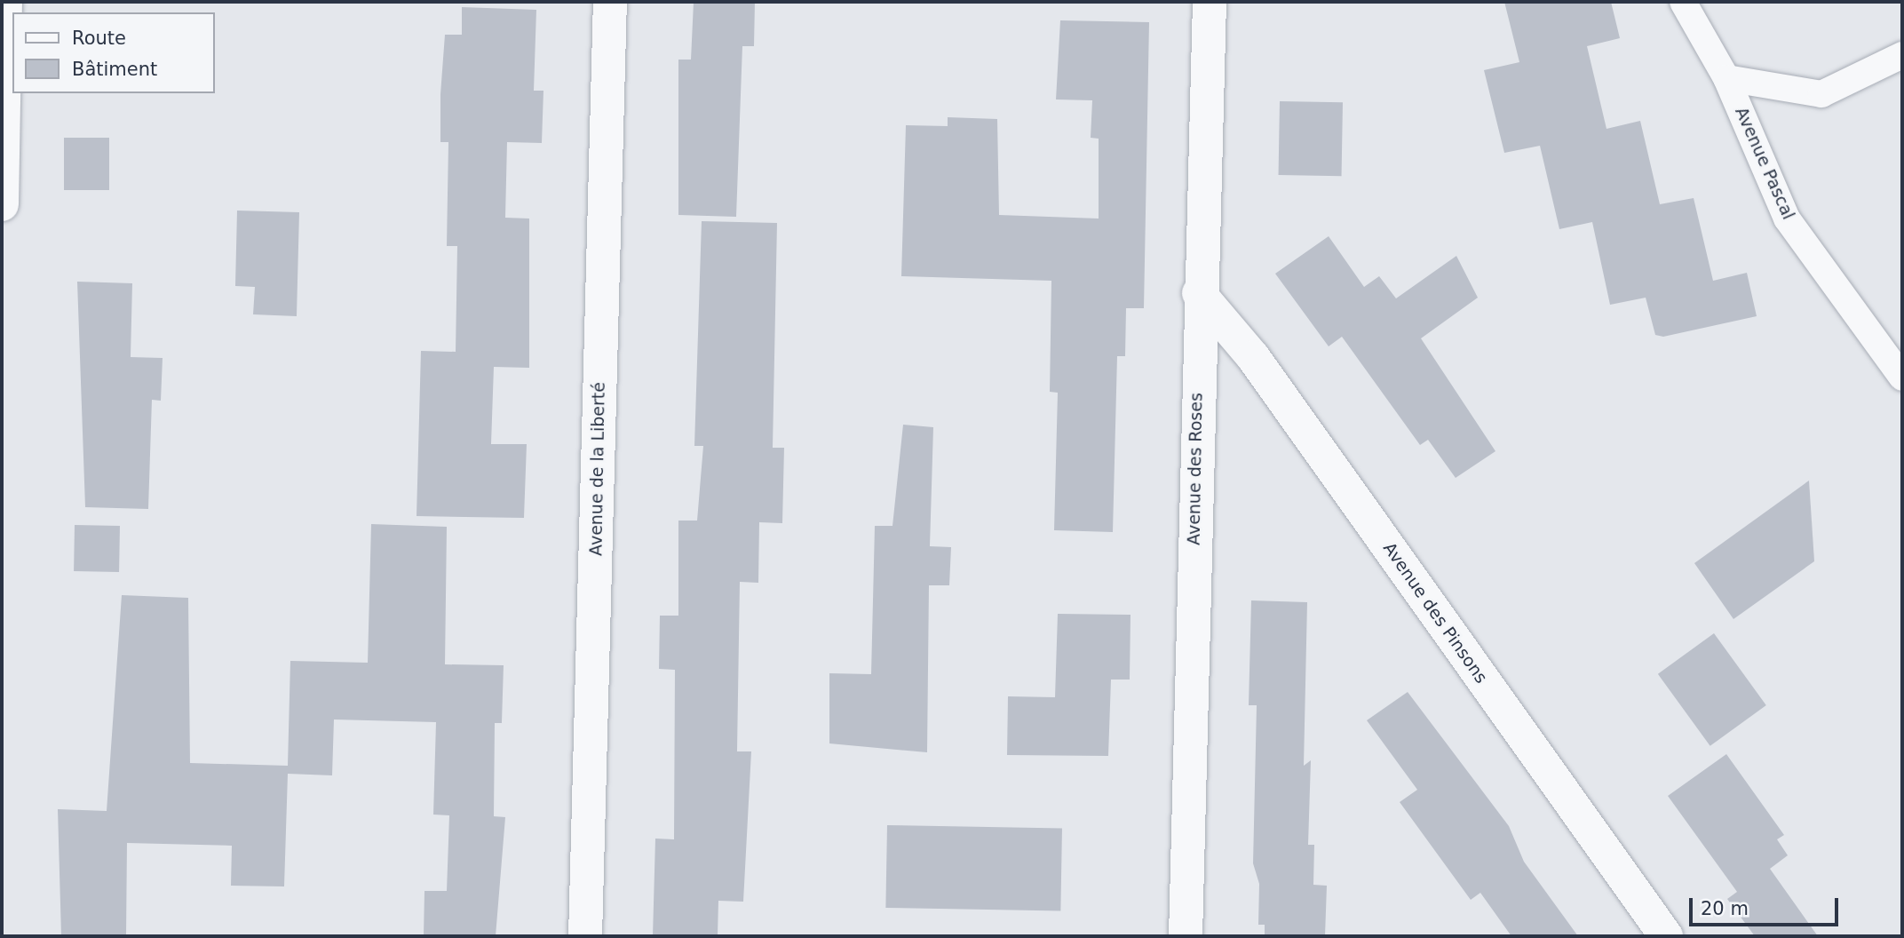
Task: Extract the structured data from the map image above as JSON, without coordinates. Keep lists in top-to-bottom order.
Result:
{
  "streets": {
    "street": ["Avenue de la Liberté", "Avenue des Roses", "Avenue des Pinsons"],
    "lane": ["Avenue Pascal"]
  },
  "crossings": [
    ["Avenue des Roses", "Avenue des Pinsons"]
  ],
  "legend": ["Route", "Bâtiment"],
  "scale_bar": "20 m"
}
